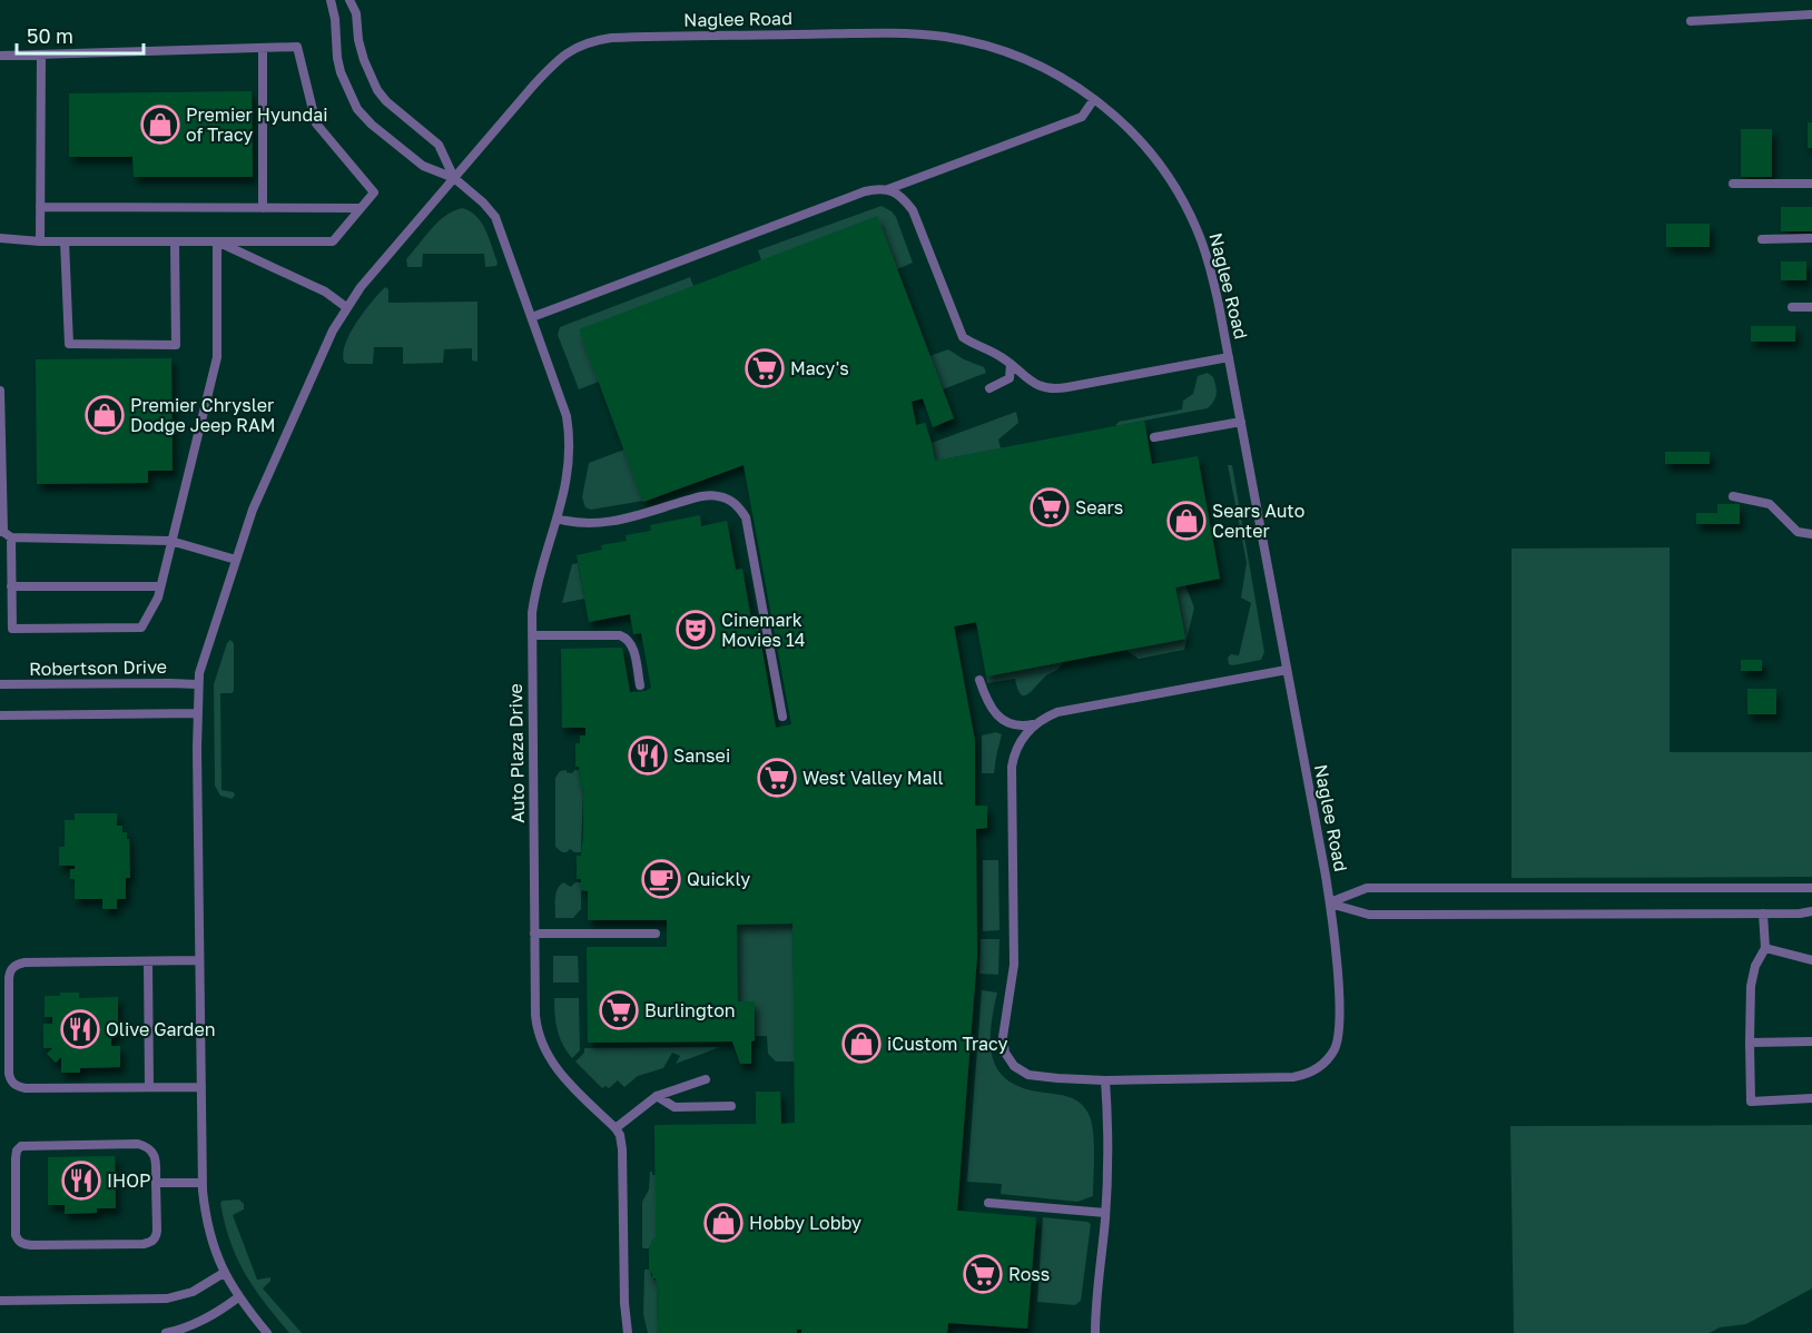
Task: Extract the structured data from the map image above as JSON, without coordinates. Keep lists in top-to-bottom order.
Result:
{
  "streets": {
    "lane": ["Naglee Road", "Robertson Drive", "Auto Plaza Drive"]
  },
  "crossings": [
    ["Naglee Road", "Robertson Drive"],
    ["Naglee Road", "Auto Plaza Drive"]
  ],
  "places": {
    "shop": [
      "Premier Hyundai of Tracy",
      "Premier Chrysler Dodge Jeep RAM",
      "Sears Auto Center",
      "iCustom Tracy",
      "Hobby Lobby"
    ],
    "supermarket": [
      "Macy's",
      "Sears",
      "West Valley Mall",
      "Burlington",
      "Ross"
    ],
    "theatre": ["Cinemark Movies 14"],
    "restaurant": ["Sansei", "Olive Garden", "IHOP"],
    "cafe": ["Quickly"]
  },
  "scale_bar": "50 m"
}
